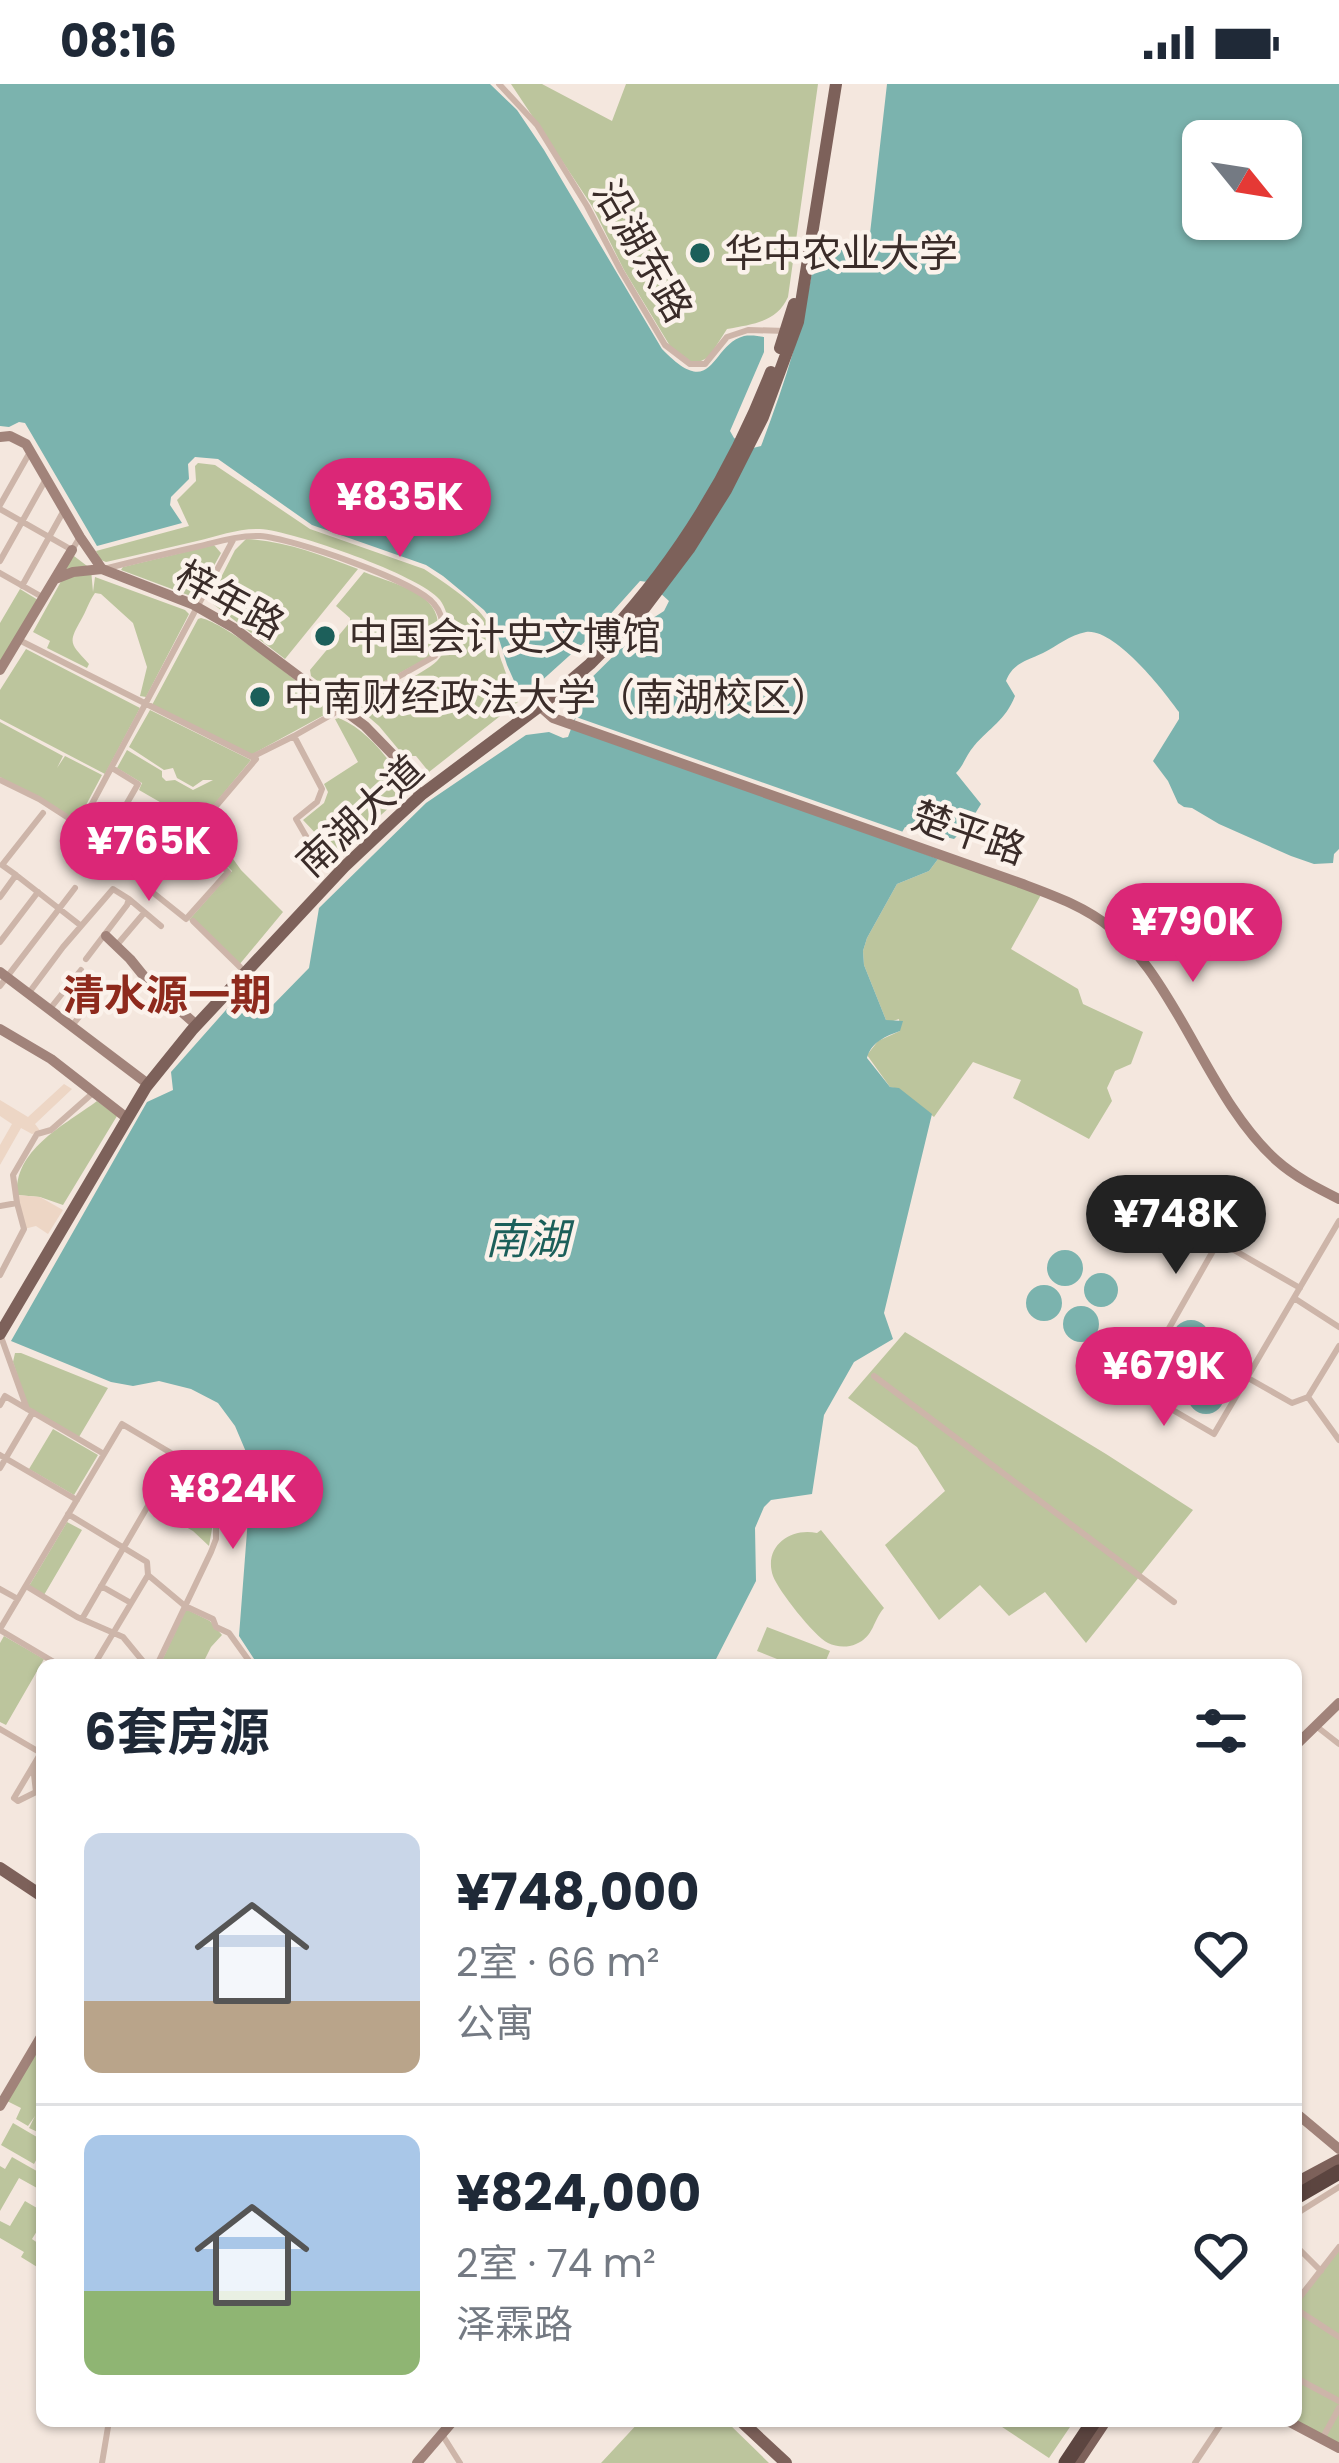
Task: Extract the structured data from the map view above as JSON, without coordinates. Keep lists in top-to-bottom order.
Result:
{
  "streets": {
    "main road": ["梓年路", "南湖大道", "楚平路"],
    "street": ["沿湖东路"]
  },
  "crossings": [
    ["沿湖东路", "南湖大道"],
    ["梓年路", "南湖大道"],
    ["南湖大道", "楚平路"]
  ],
  "districts": ["清水源一期"],
  "water": ["南湖"],
  "places": ["华中农业大学", "中国会计史文博馆", "中南财经政法大学（南湖校区）"],
  "north": "bottom right",
  "page": {
    "status": "08:16",
    "price": [
      "¥835K",
      "¥765K",
      "¥790K",
      "¥748K",
      "¥679K",
      "¥824K"
    ],
    "heading": "6套房源",
    "list": [
      {
        "name": "¥748,000",
        "note": "2室 · 66 m² · 公寓"
      },
      {
        "name": "¥824,000",
        "note": "2室 · 74 m² · 泽霖路"
      }
    ]
  }
}
